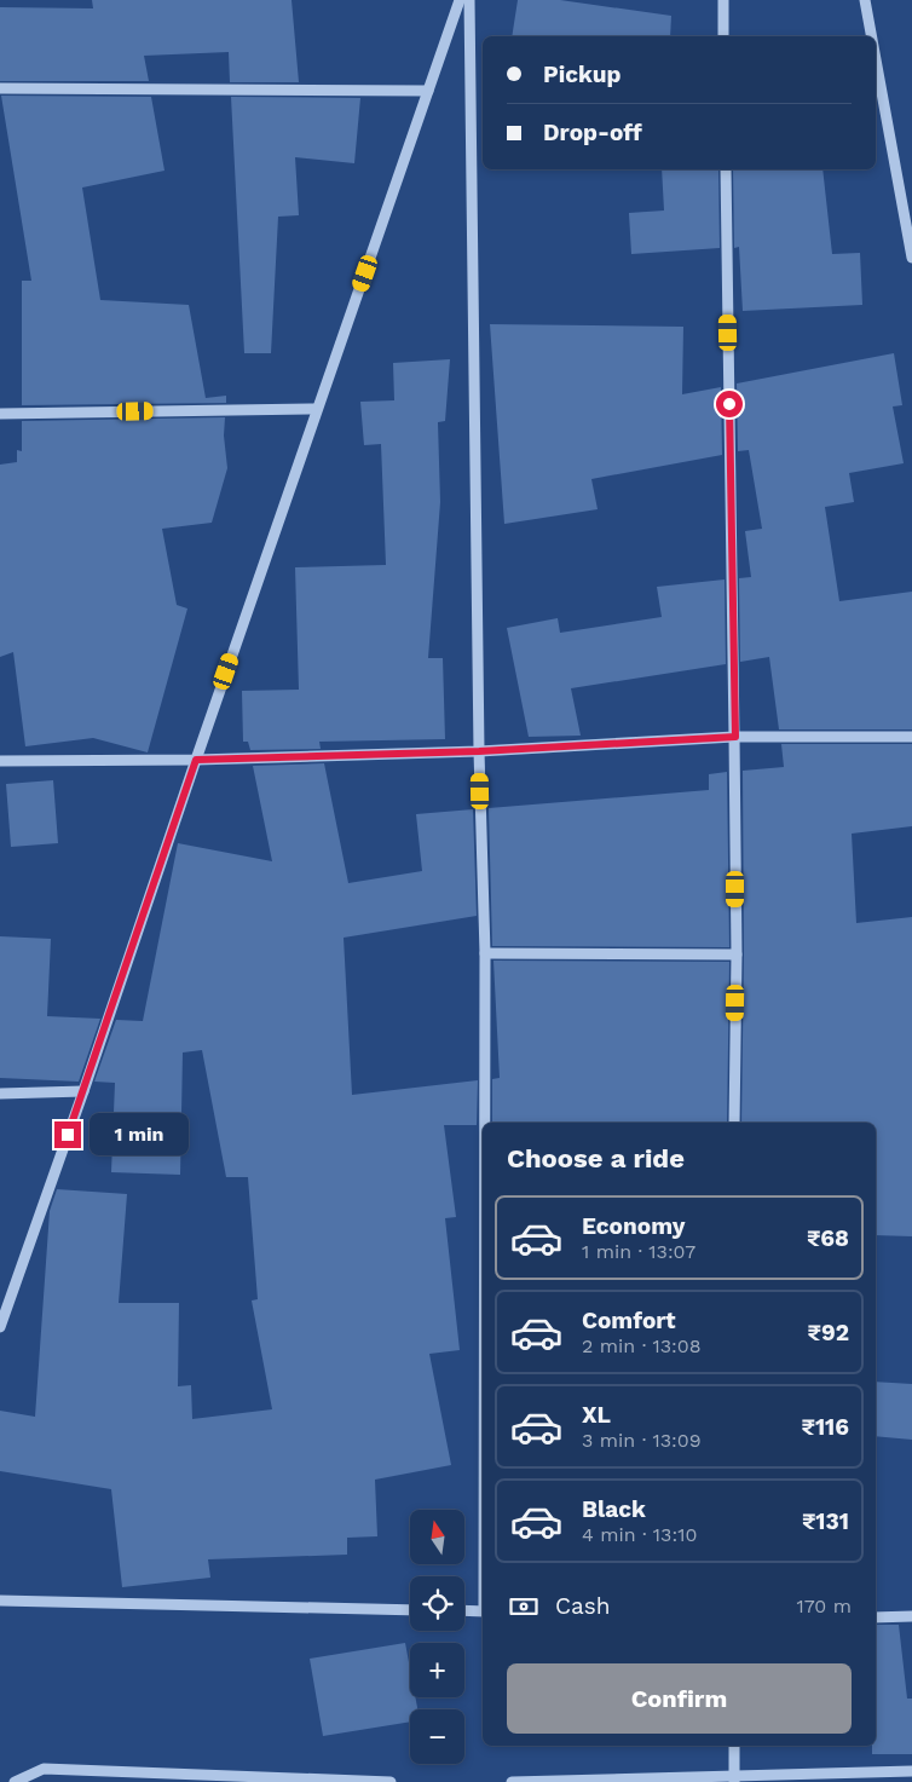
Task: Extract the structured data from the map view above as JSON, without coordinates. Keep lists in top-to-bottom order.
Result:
{
  "north": "top",
  "page": {
    "banner": ["Pickup", "Drop-off"],
    "bubble": "1 min",
    "heading": "Choose a ride",
    "list": [
      {
        "name": "Economy",
        "note": "1 min · 13:07",
        "value": "₹68"
      },
      {
        "name": "Comfort",
        "note": "2 min · 13:08",
        "value": "₹92"
      },
      {
        "name": "XL",
        "note": "3 min · 13:09",
        "value": "₹116"
      },
      {
        "name": "Black",
        "note": "4 min · 13:10",
        "value": "₹131"
      }
    ],
    "map_buttons": ["+", "−"],
    "pay": ["Cash", "170 m"],
    "buttons": "Confirm"
  }
}
